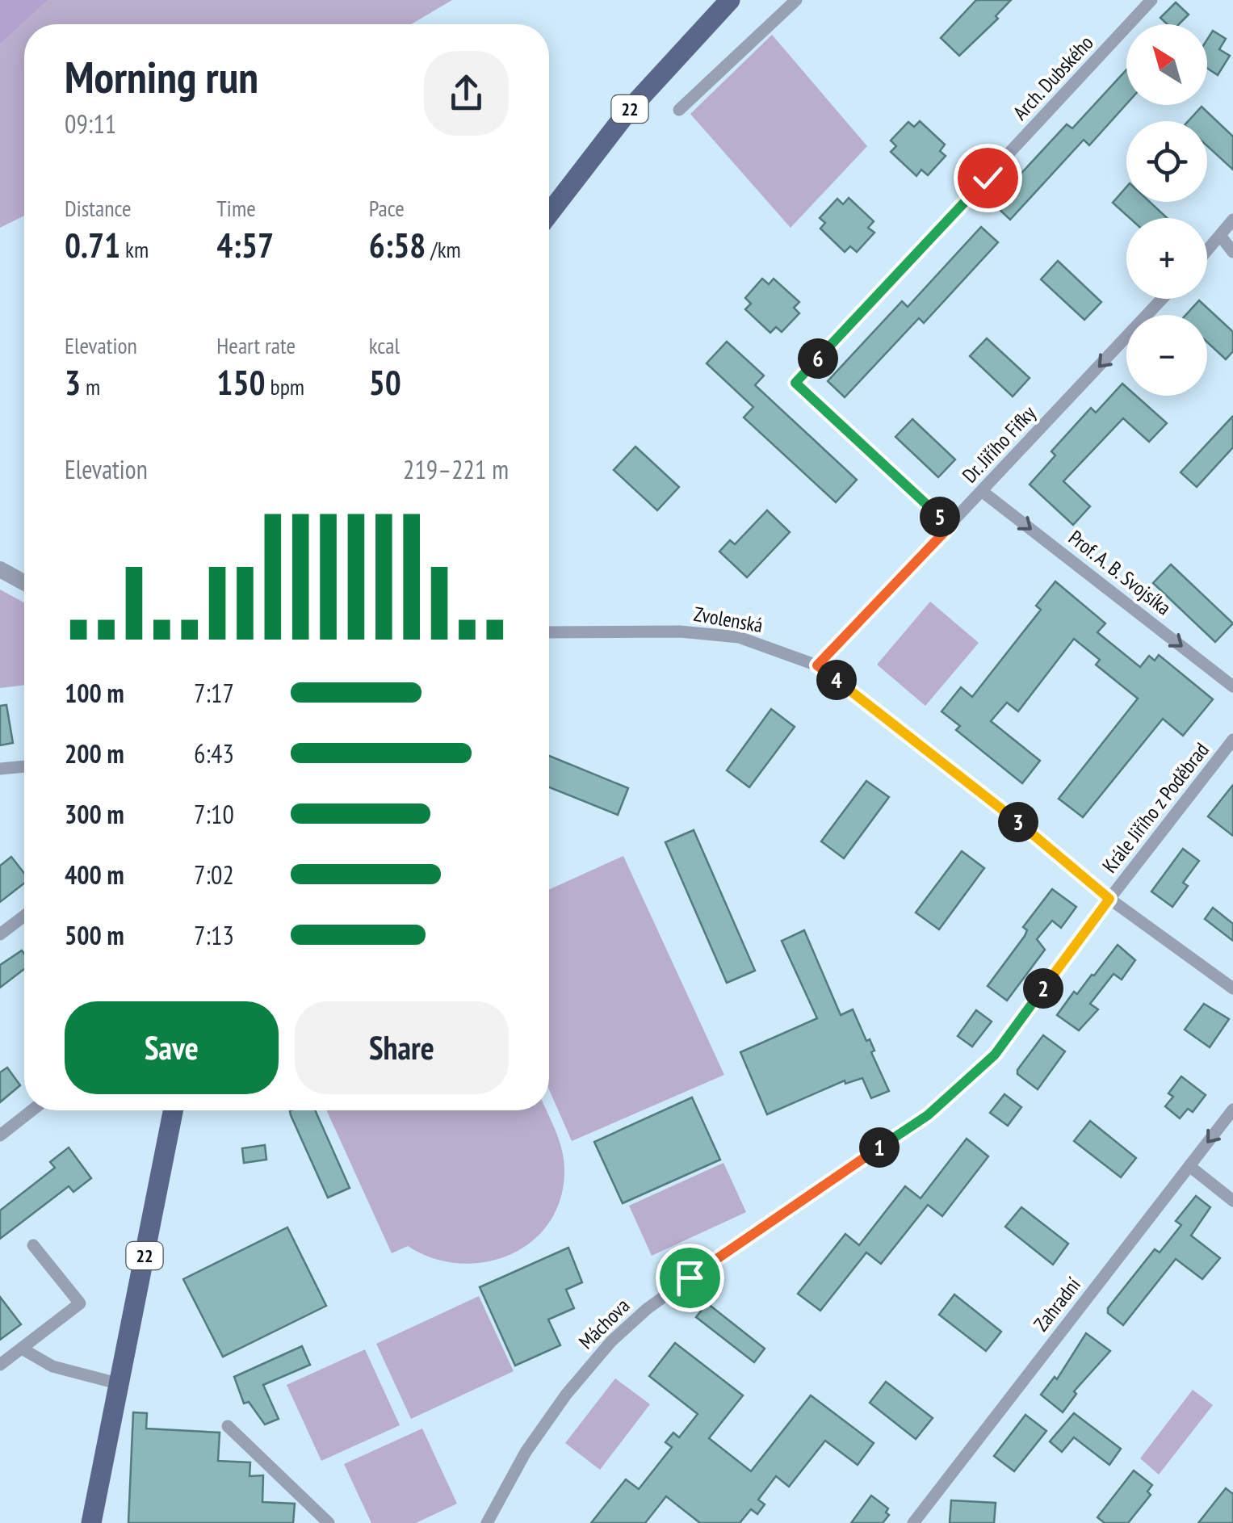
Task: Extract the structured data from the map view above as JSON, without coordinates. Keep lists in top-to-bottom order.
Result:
{
  "streets": {
    "main road": ["22"],
    "street": [
      "Arch. Dubského",
      "Dr. Jiřího Fifky",
      "Prof. A. B. Svojsíka",
      "Zvolenská",
      "Krále Jiřího z Poděbrad",
      "Zahradní",
      "Máchova"
    ]
  },
  "crossings": [
    ["Arch. Dubského", "Dr. Jiřího Fifky"],
    ["Dr. Jiřího Fifky", "Prof. A. B. Svojsíka"],
    ["Dr. Jiřího Fifky", "Zvolenská"],
    ["Zvolenská", "Krále Jiřího z Poděbrad"],
    ["Zvolenská", "Máchova"],
    ["Krále Jiřího z Poděbrad", "Máchova"]
  ],
  "one_way": ["Dr. Jiřího Fifky", "Prof. A. B. Svojsíka"],
  "north": "top left",
  "page": {
    "map_buttons": ["+", "−"],
    "heading": ["Morning run", "09:11"],
    "stats": [
      ["Distance", "0.71 km"],
      ["Time", "4:57"],
      ["Pace", "6:58 /km"],
      ["Elevation", "3 m"],
      ["Heart rate", "150 bpm"],
      ["kcal", "50"]
    ],
    "pins": [
      "6",
      "5",
      "4",
      "3",
      "2",
      "1"
    ],
    "chart": ["Elevation", "219–221 m"],
    "list": [
      {
        "name": "100 m",
        "note": "7:17"
      },
      {
        "name": "200 m",
        "note": "6:43"
      },
      {
        "name": "300 m",
        "note": "7:10"
      },
      {
        "name": "400 m",
        "note": "7:02"
      },
      {
        "name": "500 m",
        "note": "7:13"
      }
    ],
    "buttons": ["Save", "Share"]
  }
}
